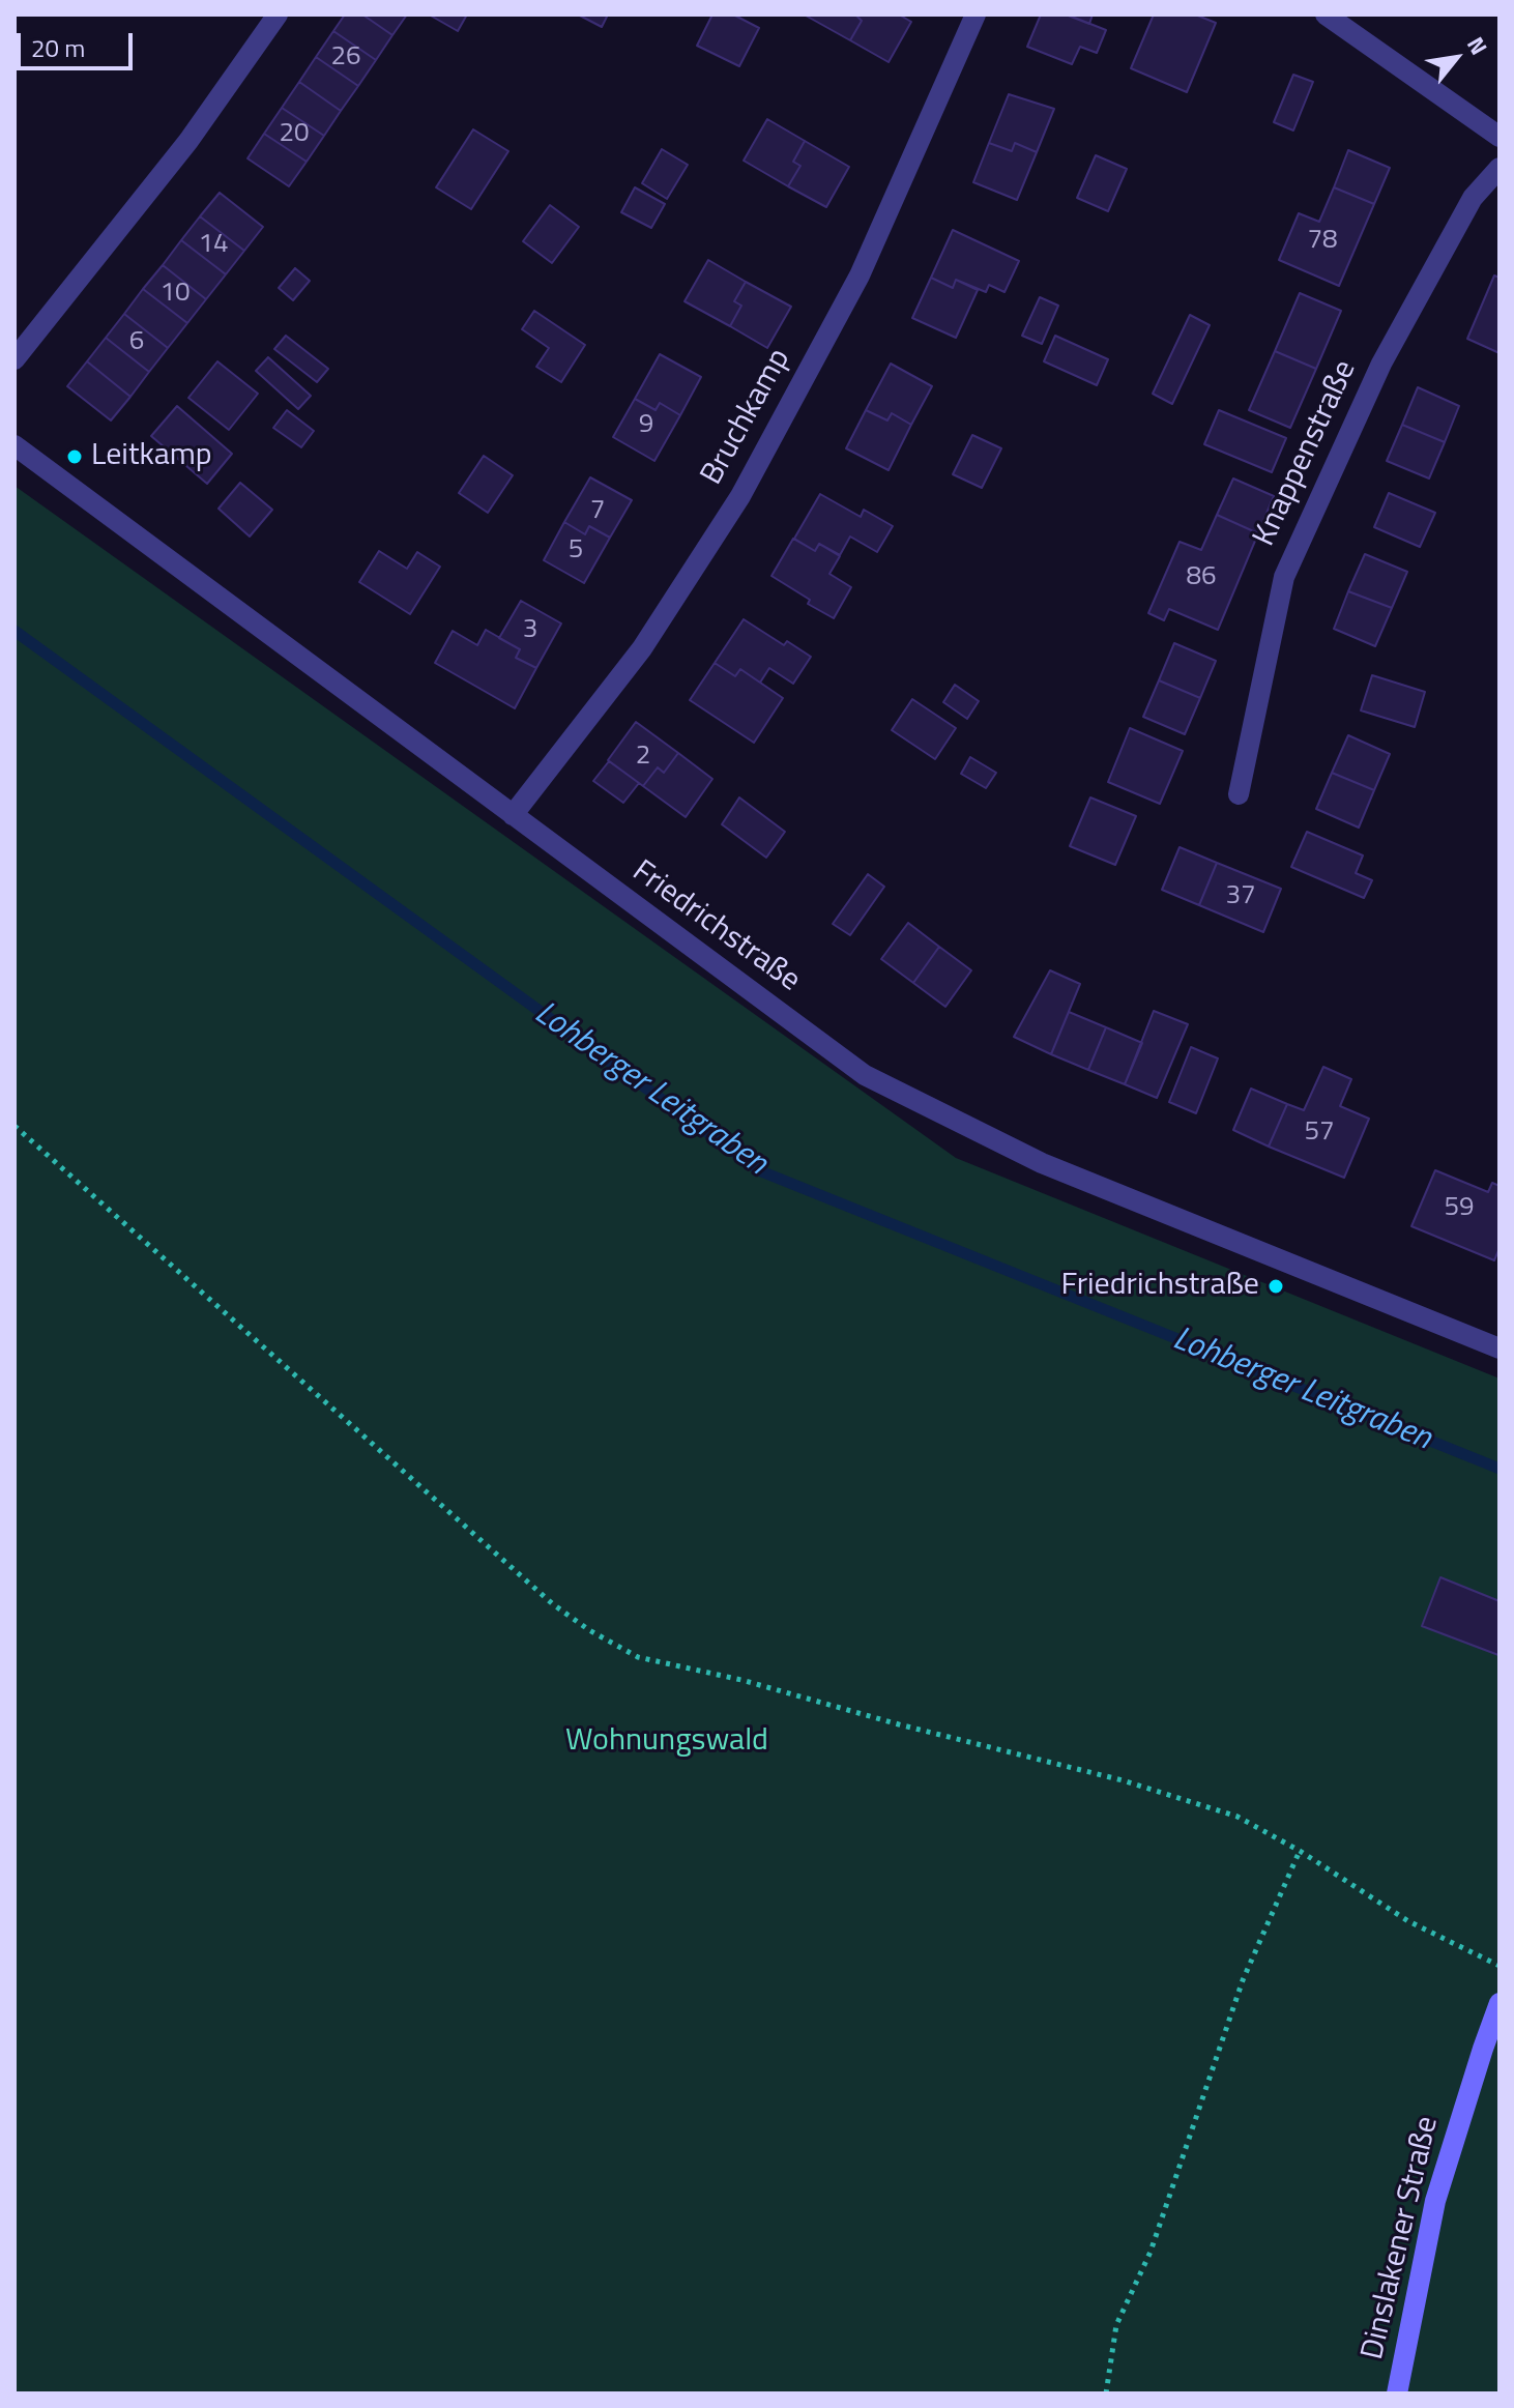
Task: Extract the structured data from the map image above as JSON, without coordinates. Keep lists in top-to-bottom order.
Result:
{
  "streets": {
    "main road": ["Dinslakener Straße"],
    "street": ["Bruchkamp", "Knappenstraße", "Friedrichstraße"]
  },
  "crossings": [
    ["Bruchkamp", "Friedrichstraße"]
  ],
  "water": ["Lohberger Leitgraben"],
  "parks": ["Wohnungswald"],
  "places": ["Leitkamp", "Friedrichstraße"],
  "house_numbers": [
    "26",
    "20",
    "78",
    "14",
    "10",
    "6",
    "9",
    "7",
    "5",
    "86",
    "3",
    "2",
    "37",
    "57",
    "59"
  ],
  "scale_bar": "20 m",
  "north": "top right"
}
